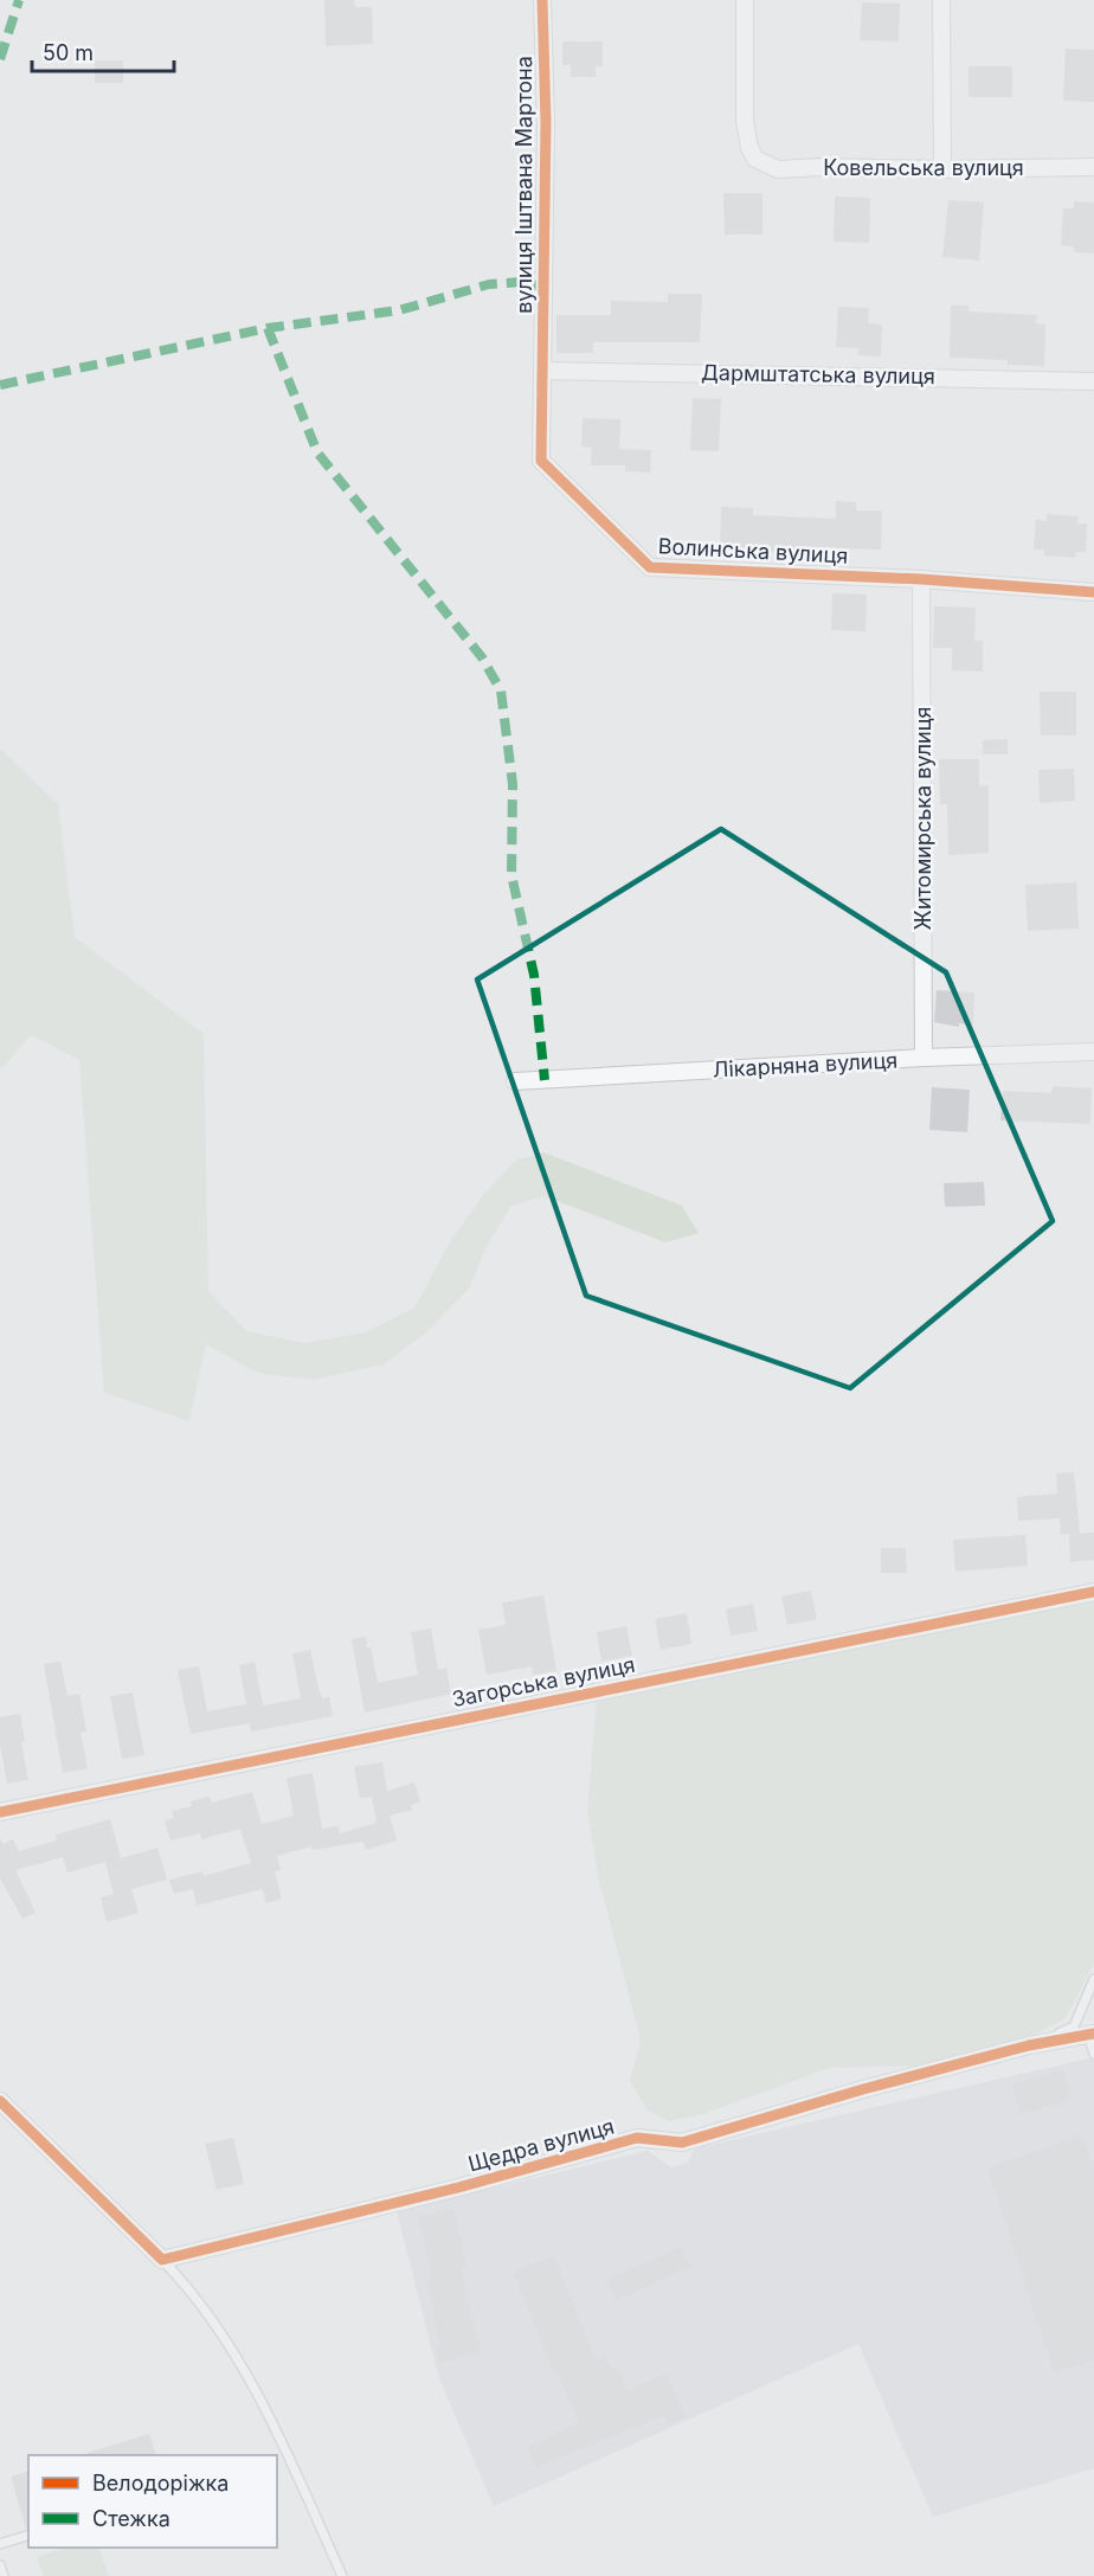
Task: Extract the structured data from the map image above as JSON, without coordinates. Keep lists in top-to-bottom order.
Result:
{
  "streets": {
    "street": [
      "Ковельська вулиця",
      "вулиця Іштвана Мартона",
      "Дармштатська вулиця",
      "Волинська вулиця",
      "Житомирська вулиця",
      "Лікарняна вулиця",
      "Загорська вулиця",
      "Щедра вулиця"
    ]
  },
  "crossings": [
    ["вулиця Іштвана Мартона", "Дармштатська вулиця"],
    ["вулиця Іштвана Мартона", "Волинська вулиця"],
    ["Дармштатська вулиця", "Волинська вулиця"],
    ["Волинська вулиця", "Житомирська вулиця"],
    ["Житомирська вулиця", "Лікарняна вулиця"]
  ],
  "legend": ["Велодоріжка", "Стежка"],
  "scale_bar": "50 m"
}
